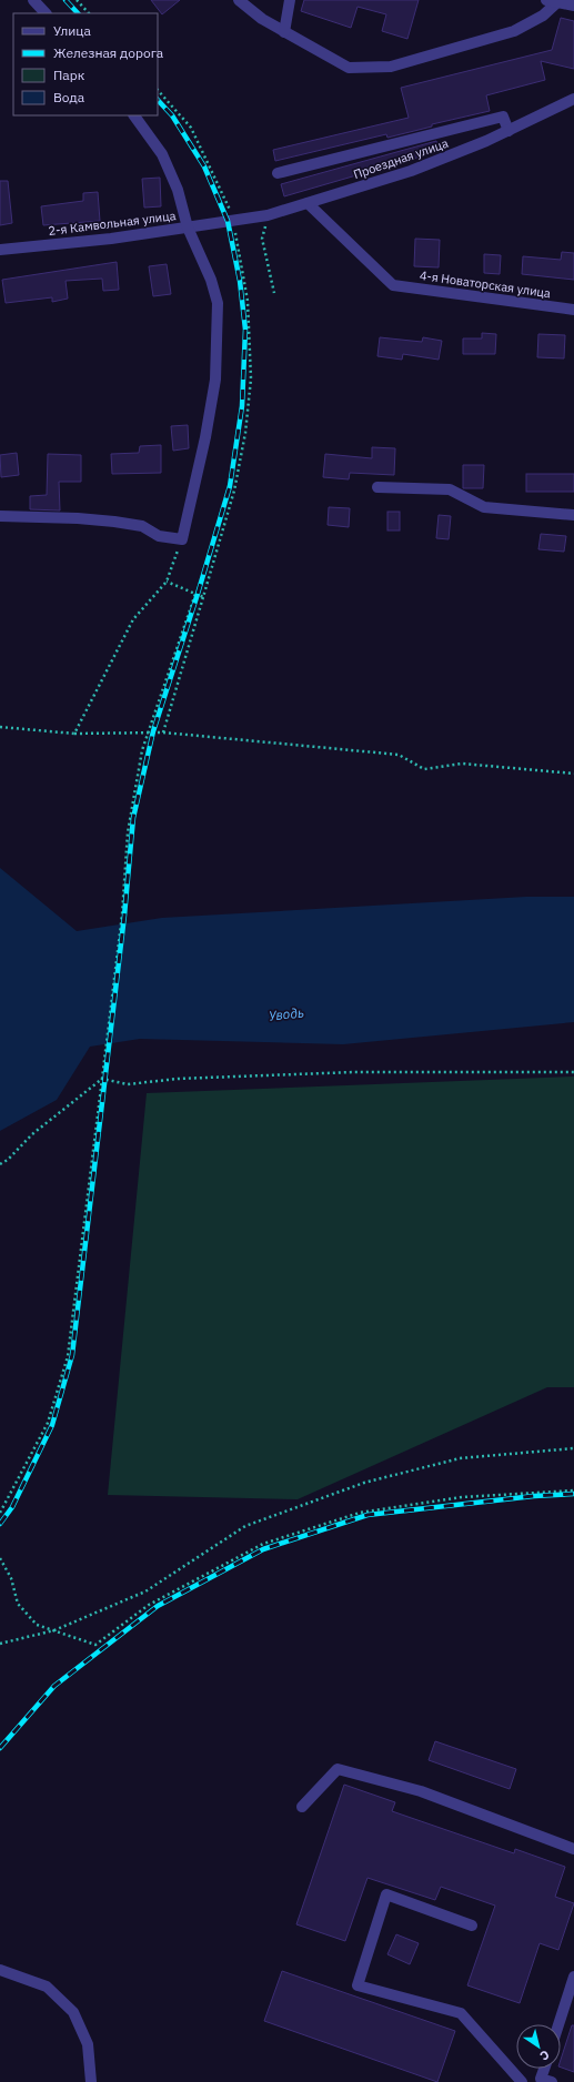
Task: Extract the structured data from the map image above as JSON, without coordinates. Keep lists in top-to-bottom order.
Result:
{
  "streets": {
    "street": ["Проездная улица", "2-я Камвольная улица", "4-я Новаторская улица"]
  },
  "crossings": [
    ["Проездная улица", "2-я Камвольная улица"],
    ["Проездная улица", "4-я Новаторская улица"]
  ],
  "water": ["Уводь"],
  "legend": [
    "Улица",
    "Железная дорога",
    "Парк",
    "Вода"
  ],
  "north": "bottom right"
}
